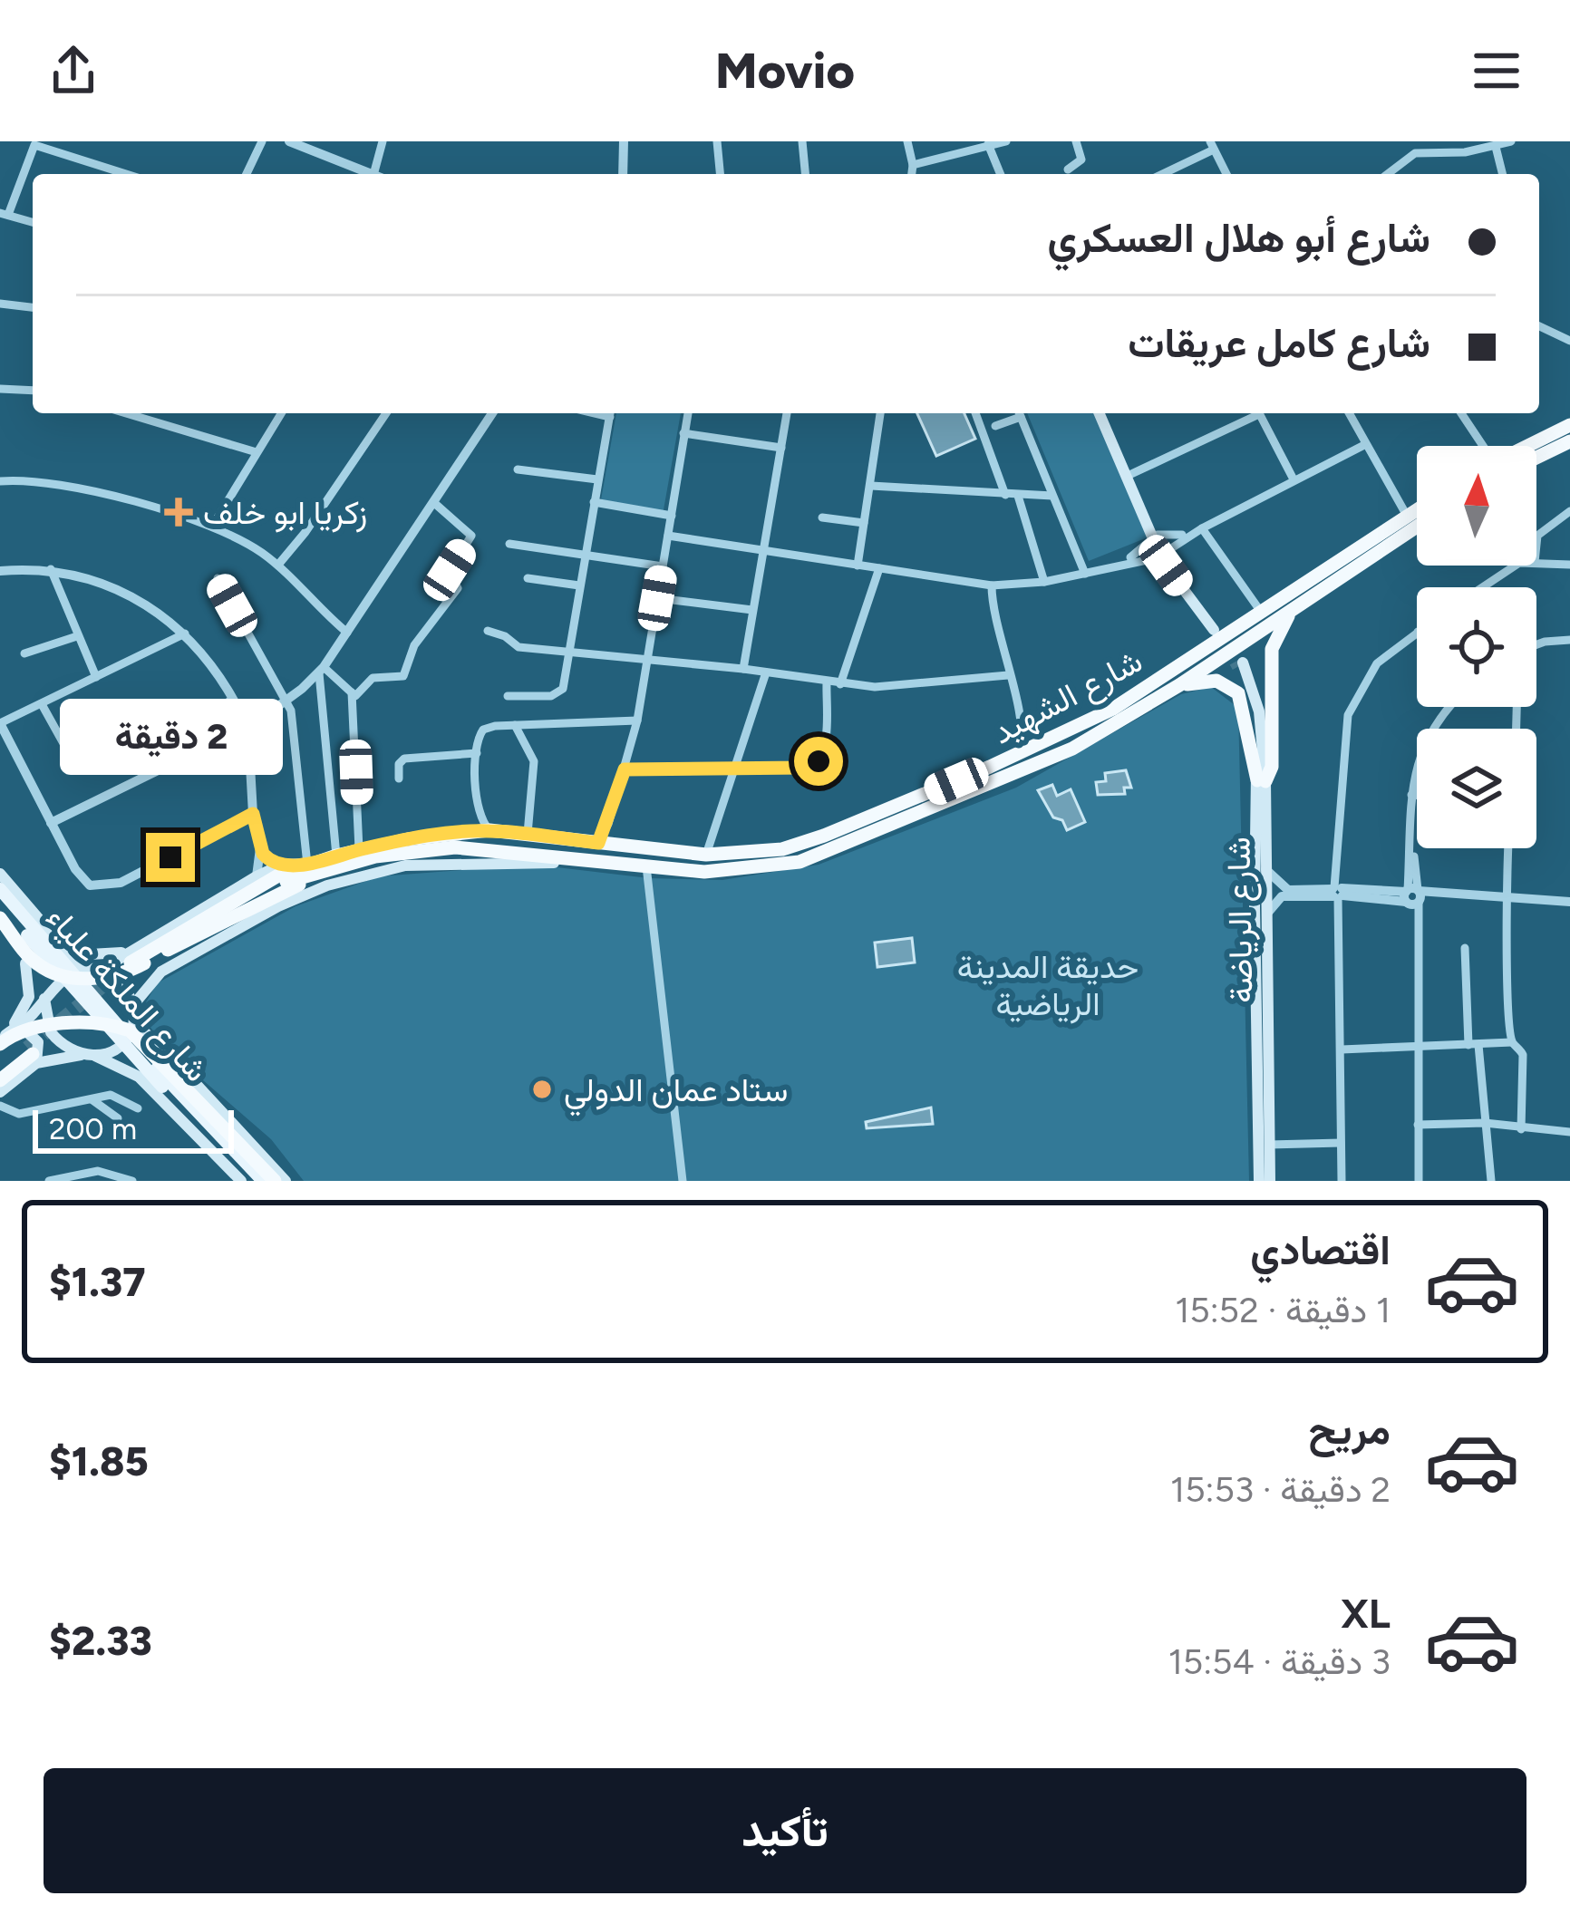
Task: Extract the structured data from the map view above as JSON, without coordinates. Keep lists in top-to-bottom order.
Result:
{
  "streets": {
    "highway": ["شارع الشهيد"],
    "main road": ["شارع الرياضة", "شارع الملكة علياء"]
  },
  "parks": ["حديقة المدينة الرياضية"],
  "places": {
    "health": ["زكريا ابو خلف"],
    "other": ["ستاد عمان الدولي"]
  },
  "scale_bar": "200 m",
  "north": "top",
  "page": {
    "header": "Movio",
    "banner": ["شارع أبو هلال العسكري", "شارع كامل عريقات"],
    "bubble": "2 دقيقة",
    "scale": "200 m",
    "list": [
      {
        "name": "اقتصادي",
        "note": "1 دقيقة · 15:52",
        "value": "$1.37"
      },
      {
        "name": "مريح",
        "note": "2 دقيقة · 15:53",
        "value": "$1.85"
      },
      {
        "name": "XL",
        "note": "3 دقيقة · 15:54",
        "value": "$2.33"
      }
    ],
    "buttons": "تأكيد"
  }
}
